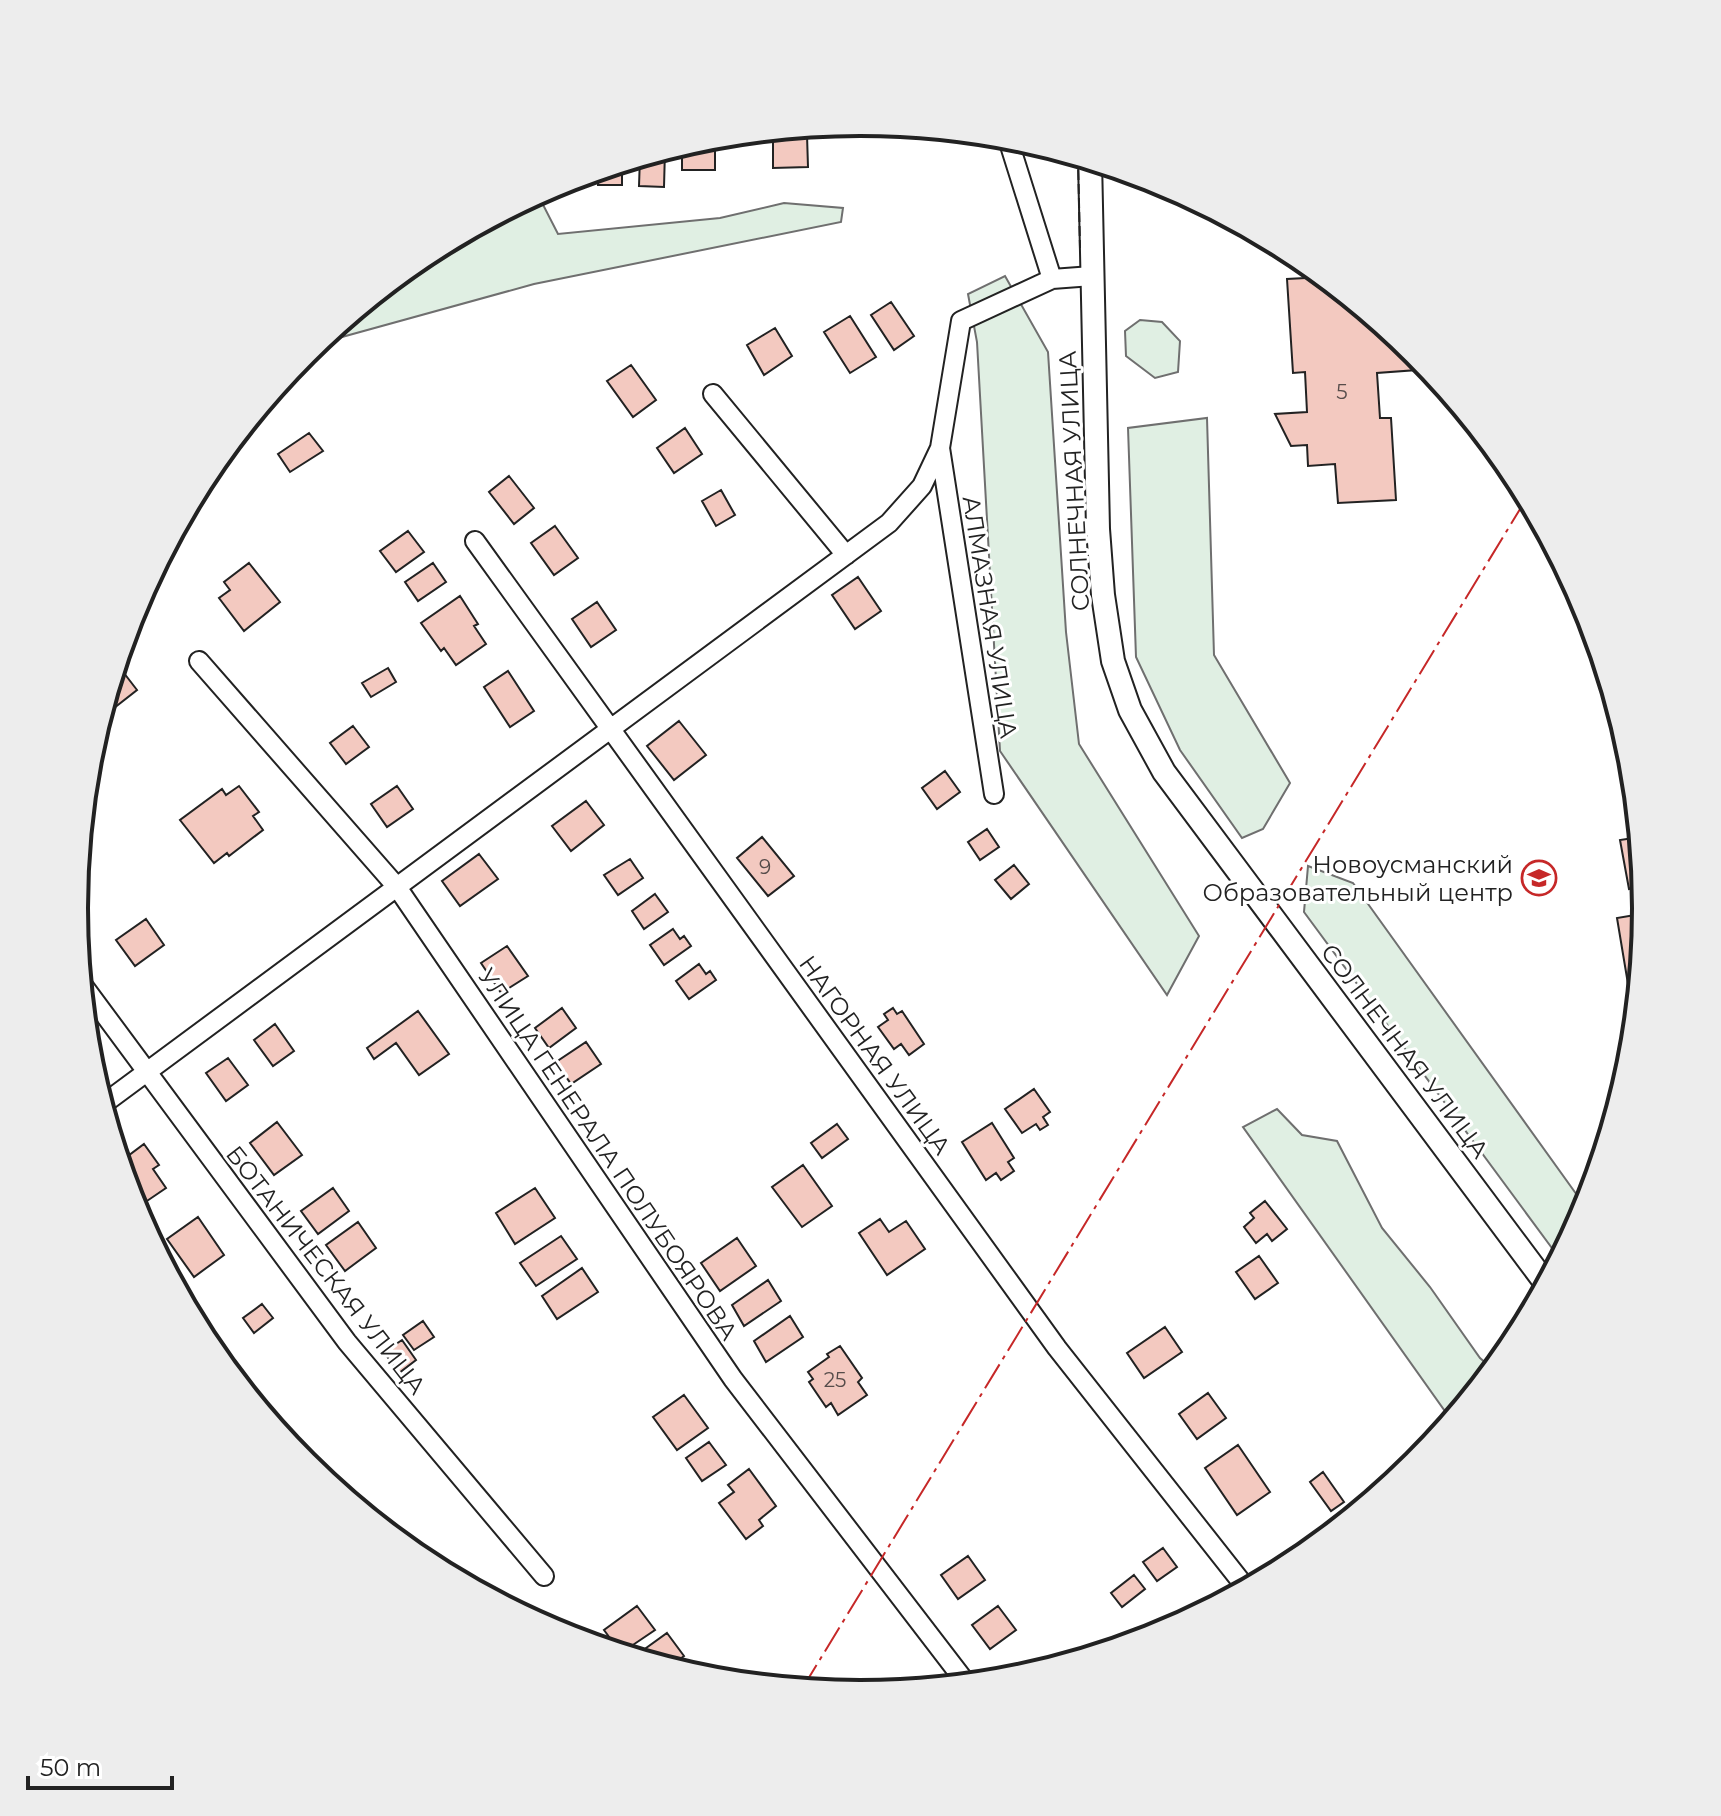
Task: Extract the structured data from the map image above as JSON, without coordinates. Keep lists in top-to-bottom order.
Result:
{
  "streets": {
    "street": [
      "СОЛНЕЧНАЯ УЛИЦА",
      "АЛМАЗНАЯ УЛИЦА",
      "НАГОРНАЯ УЛИЦА",
      "УЛИЦА ГЕНЕРАЛА ПОЛУБОЯРОВА",
      "БОТАНИЧЕСКАЯ УЛИЦА"
    ]
  },
  "places": {
    "school or university": ["Новоусманский Образовательный центр"]
  },
  "house_numbers": ["5", "9", "25"],
  "scale_bar": "50 m"
}
